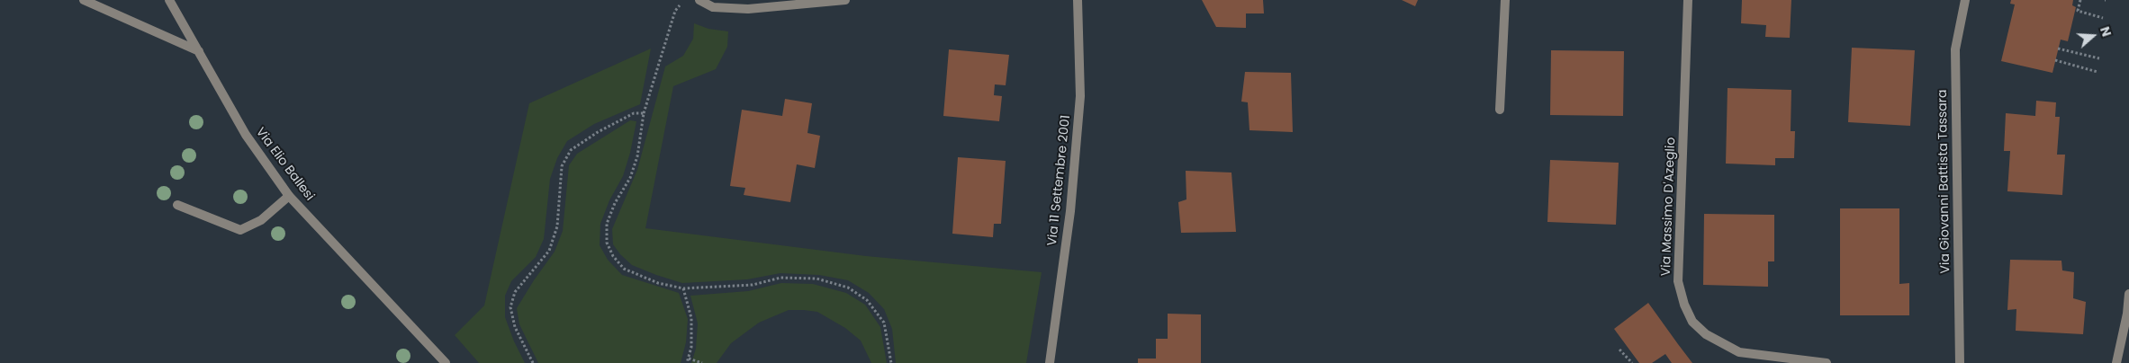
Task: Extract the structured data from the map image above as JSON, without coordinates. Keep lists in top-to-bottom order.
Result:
{
  "streets": {
    "street": [
      "Via Elio Ballesi",
      "Via 11 Settembre 2001",
      "Via Giovanni Battista Tassara",
      "Via Massimo D'Azeglio"
    ]
  },
  "north": "right"
}
